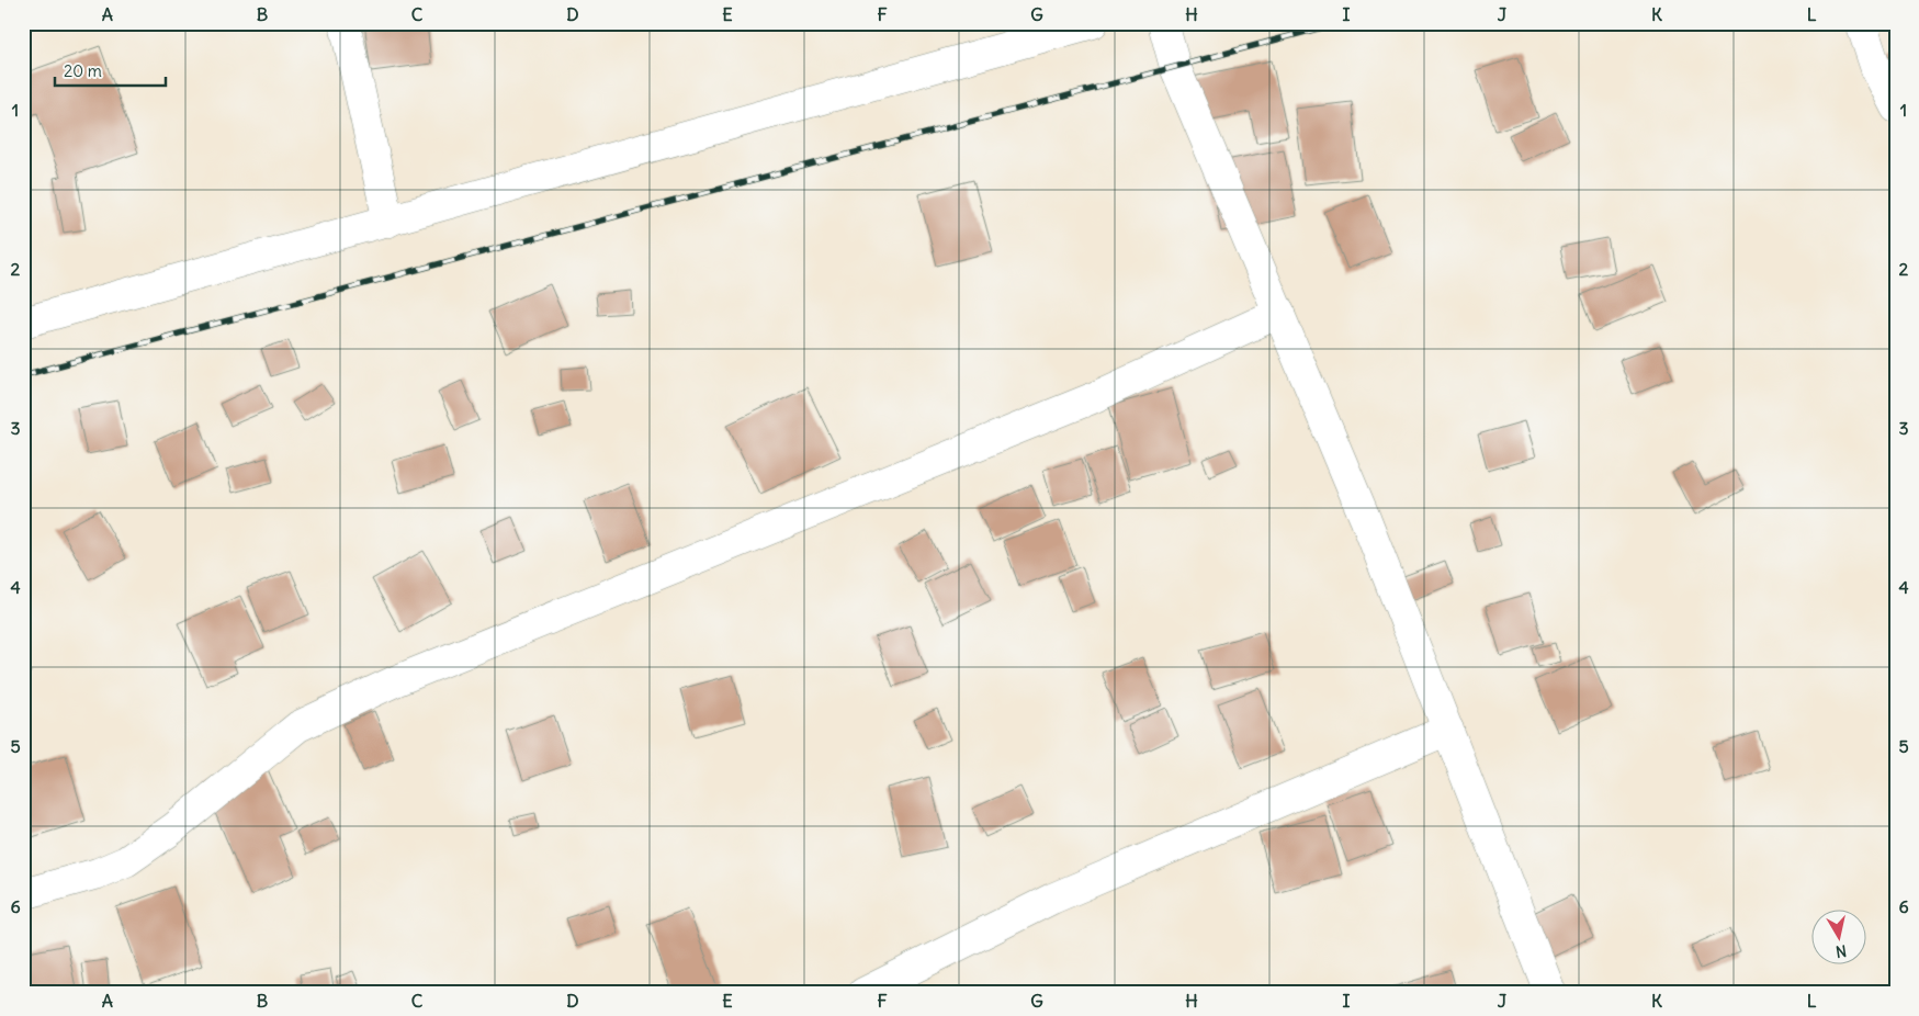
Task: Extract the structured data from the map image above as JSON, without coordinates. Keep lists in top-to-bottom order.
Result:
{
  "scale_bar": "20 m",
  "north": "bottom",
  "grid": {
    "columns": [
      "A",
      "B",
      "C",
      "D",
      "E",
      "F",
      "G",
      "H",
      "I",
      "J",
      "K",
      "L"
    ],
    "rows": [
      "1",
      "2",
      "3",
      "4",
      "5",
      "6"
    ]
  }
}
